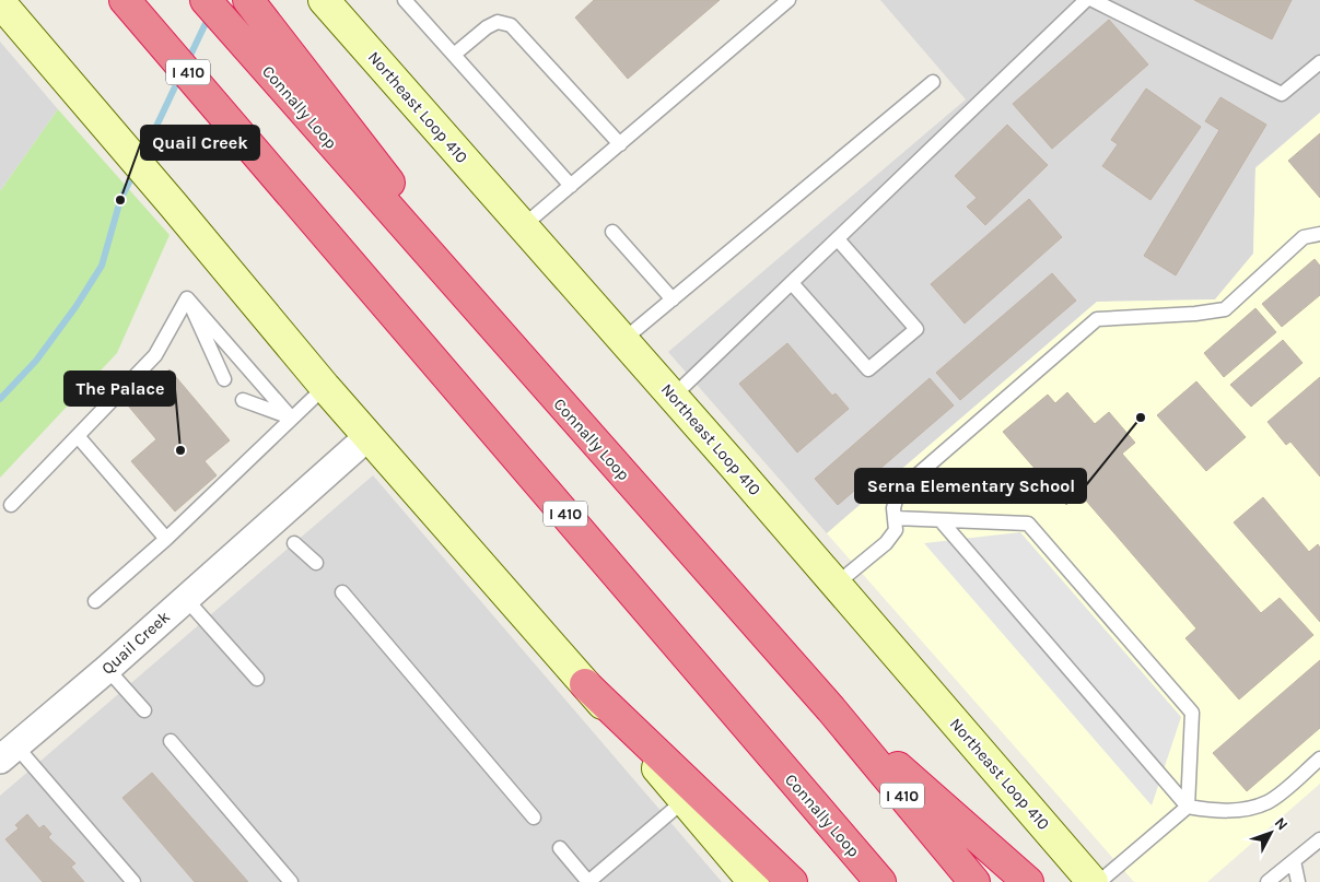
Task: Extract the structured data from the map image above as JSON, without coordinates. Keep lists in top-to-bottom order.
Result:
{
  "streets": {
    "highway": ["I 410", "Connally Loop"],
    "main road": ["Northeast Loop 410"],
    "street": ["Quail Creek"]
  },
  "places": ["Quail Creek", "Serna Elementary School", "The Palace"],
  "north": "top right"
}
